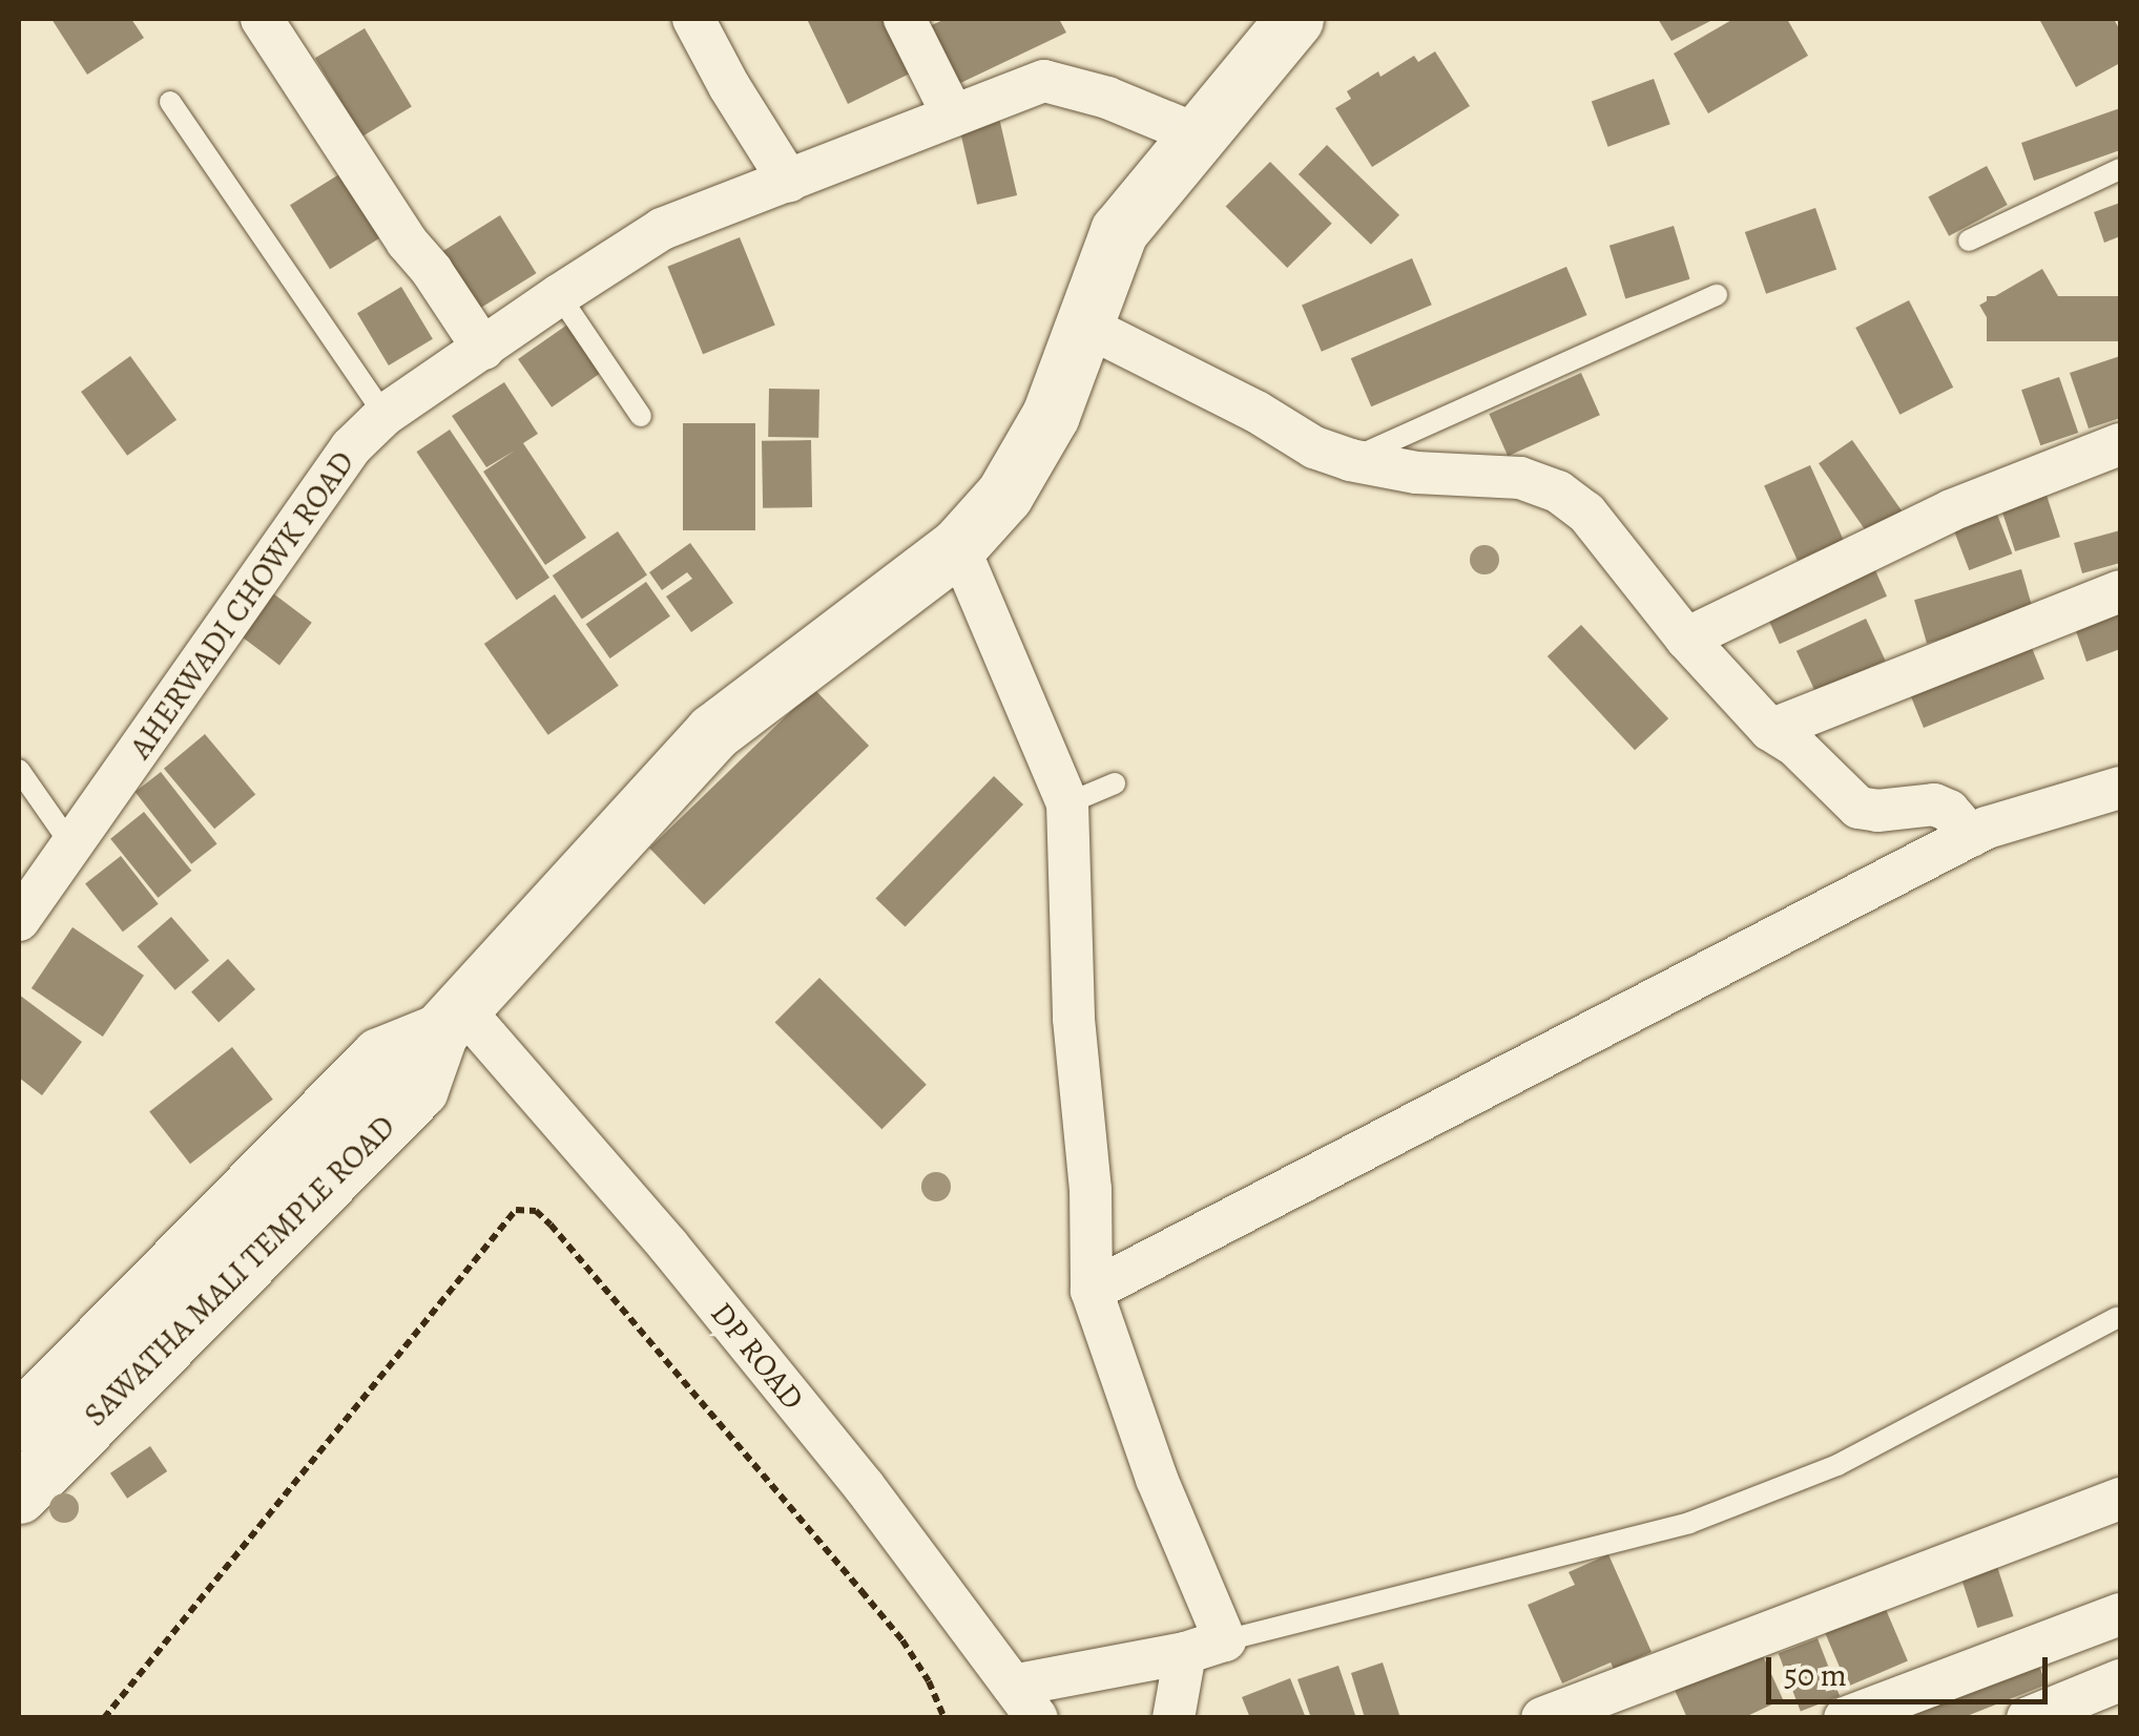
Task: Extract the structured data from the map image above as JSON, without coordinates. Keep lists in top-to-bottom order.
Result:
{
  "streets": {
    "street": ["AHERWADI CHOWK ROAD", "SAWATHA MALI TEMPLE ROAD", "DP ROAD"]
  },
  "crossings": [
    ["AHERWADI CHOWK ROAD", "SAWATHA MALI TEMPLE ROAD"],
    ["SAWATHA MALI TEMPLE ROAD", "DP ROAD"]
  ],
  "scale_bar": "50 m"
}
